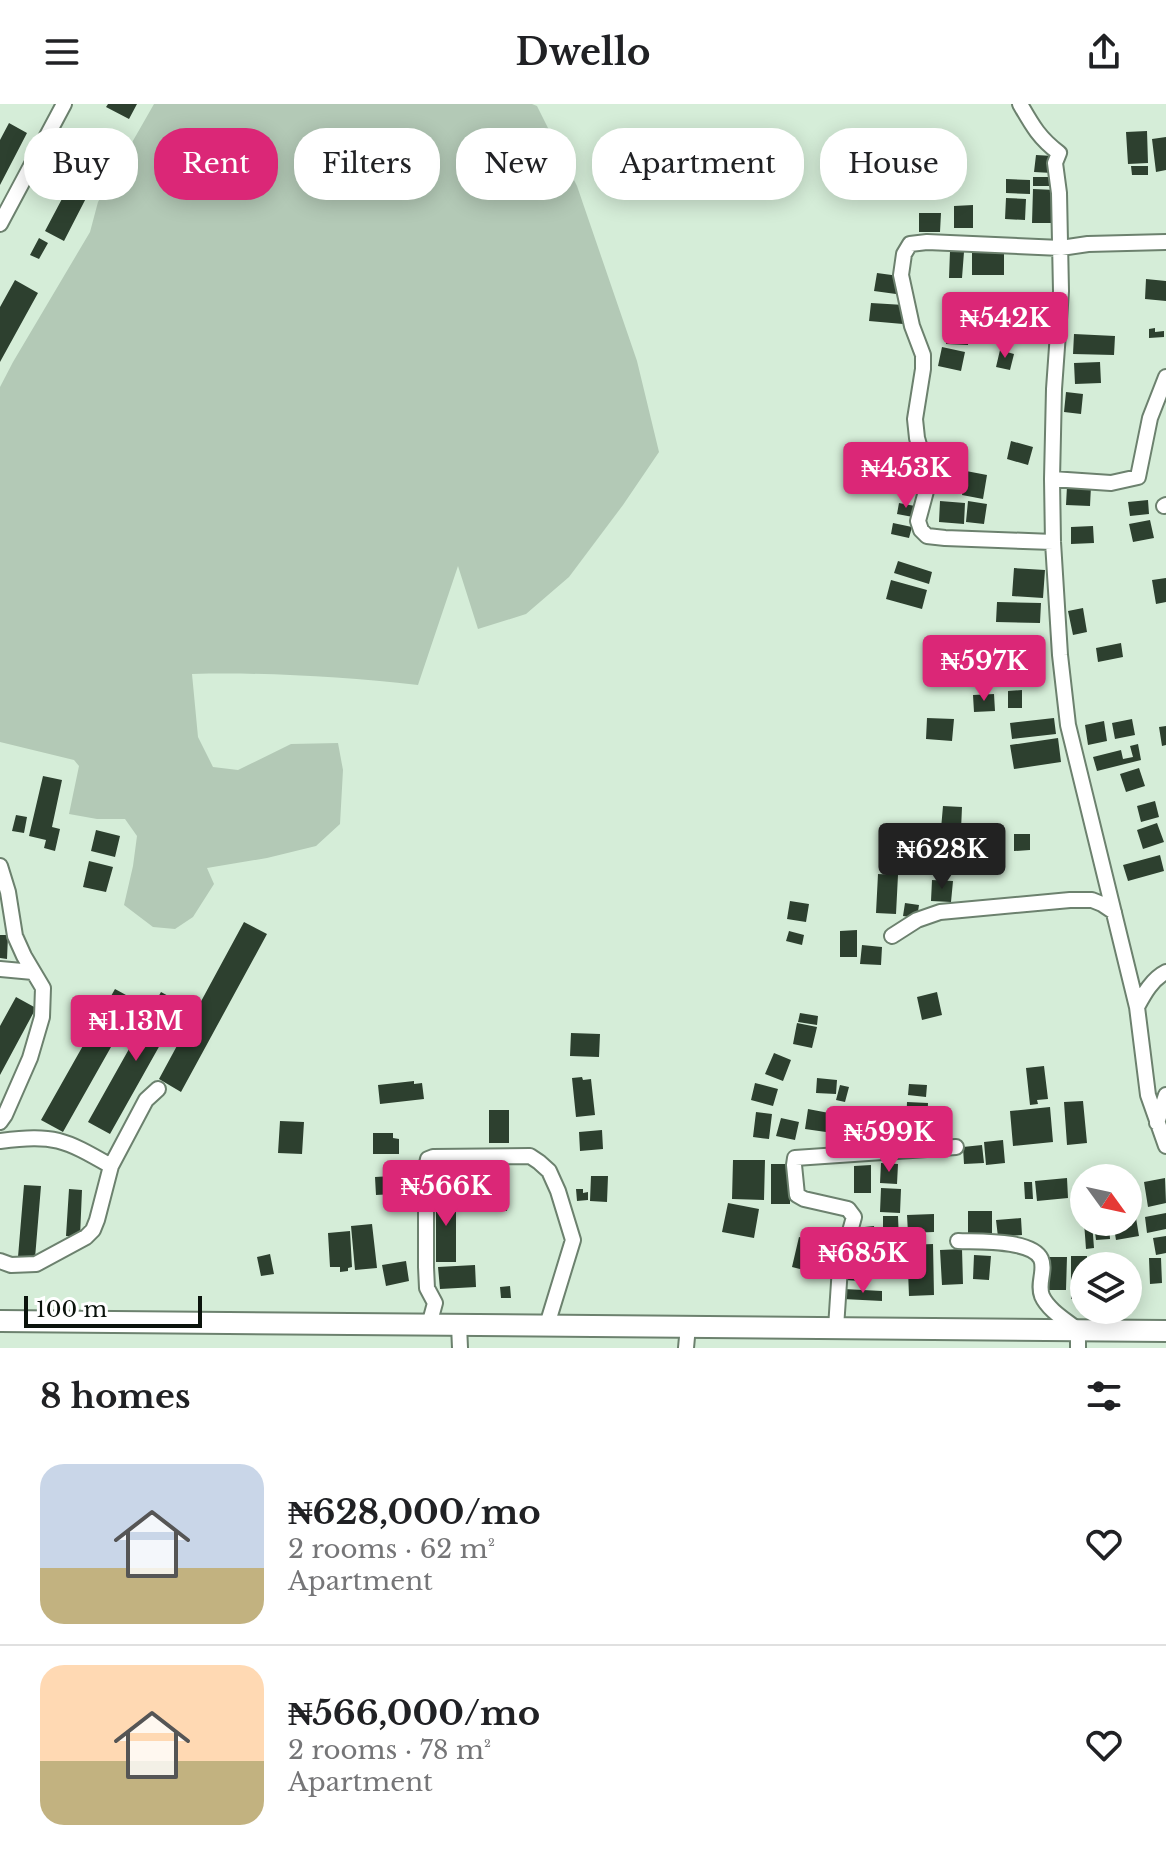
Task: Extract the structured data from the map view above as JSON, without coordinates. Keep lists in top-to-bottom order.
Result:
{
  "scale_bar": "100 m",
  "north": "bottom right",
  "page": {
    "header": "Dwello",
    "chip": [
      "Buy",
      "Rent",
      "Filters",
      "New",
      "Apartment",
      "House"
    ],
    "price": [
      "₦542K",
      "₦453K",
      "₦597K",
      "₦628K",
      "₦1.13M",
      "₦599K",
      "₦566K",
      "₦685K"
    ],
    "scale": "100 m",
    "heading": "8 homes",
    "list": [
      {
        "name": "₦628,000/mo",
        "note": "2 rooms · 62 m² · Apartment"
      },
      {
        "name": "₦566,000/mo",
        "note": "2 rooms · 78 m² · Apartment"
      }
    ]
  }
}
